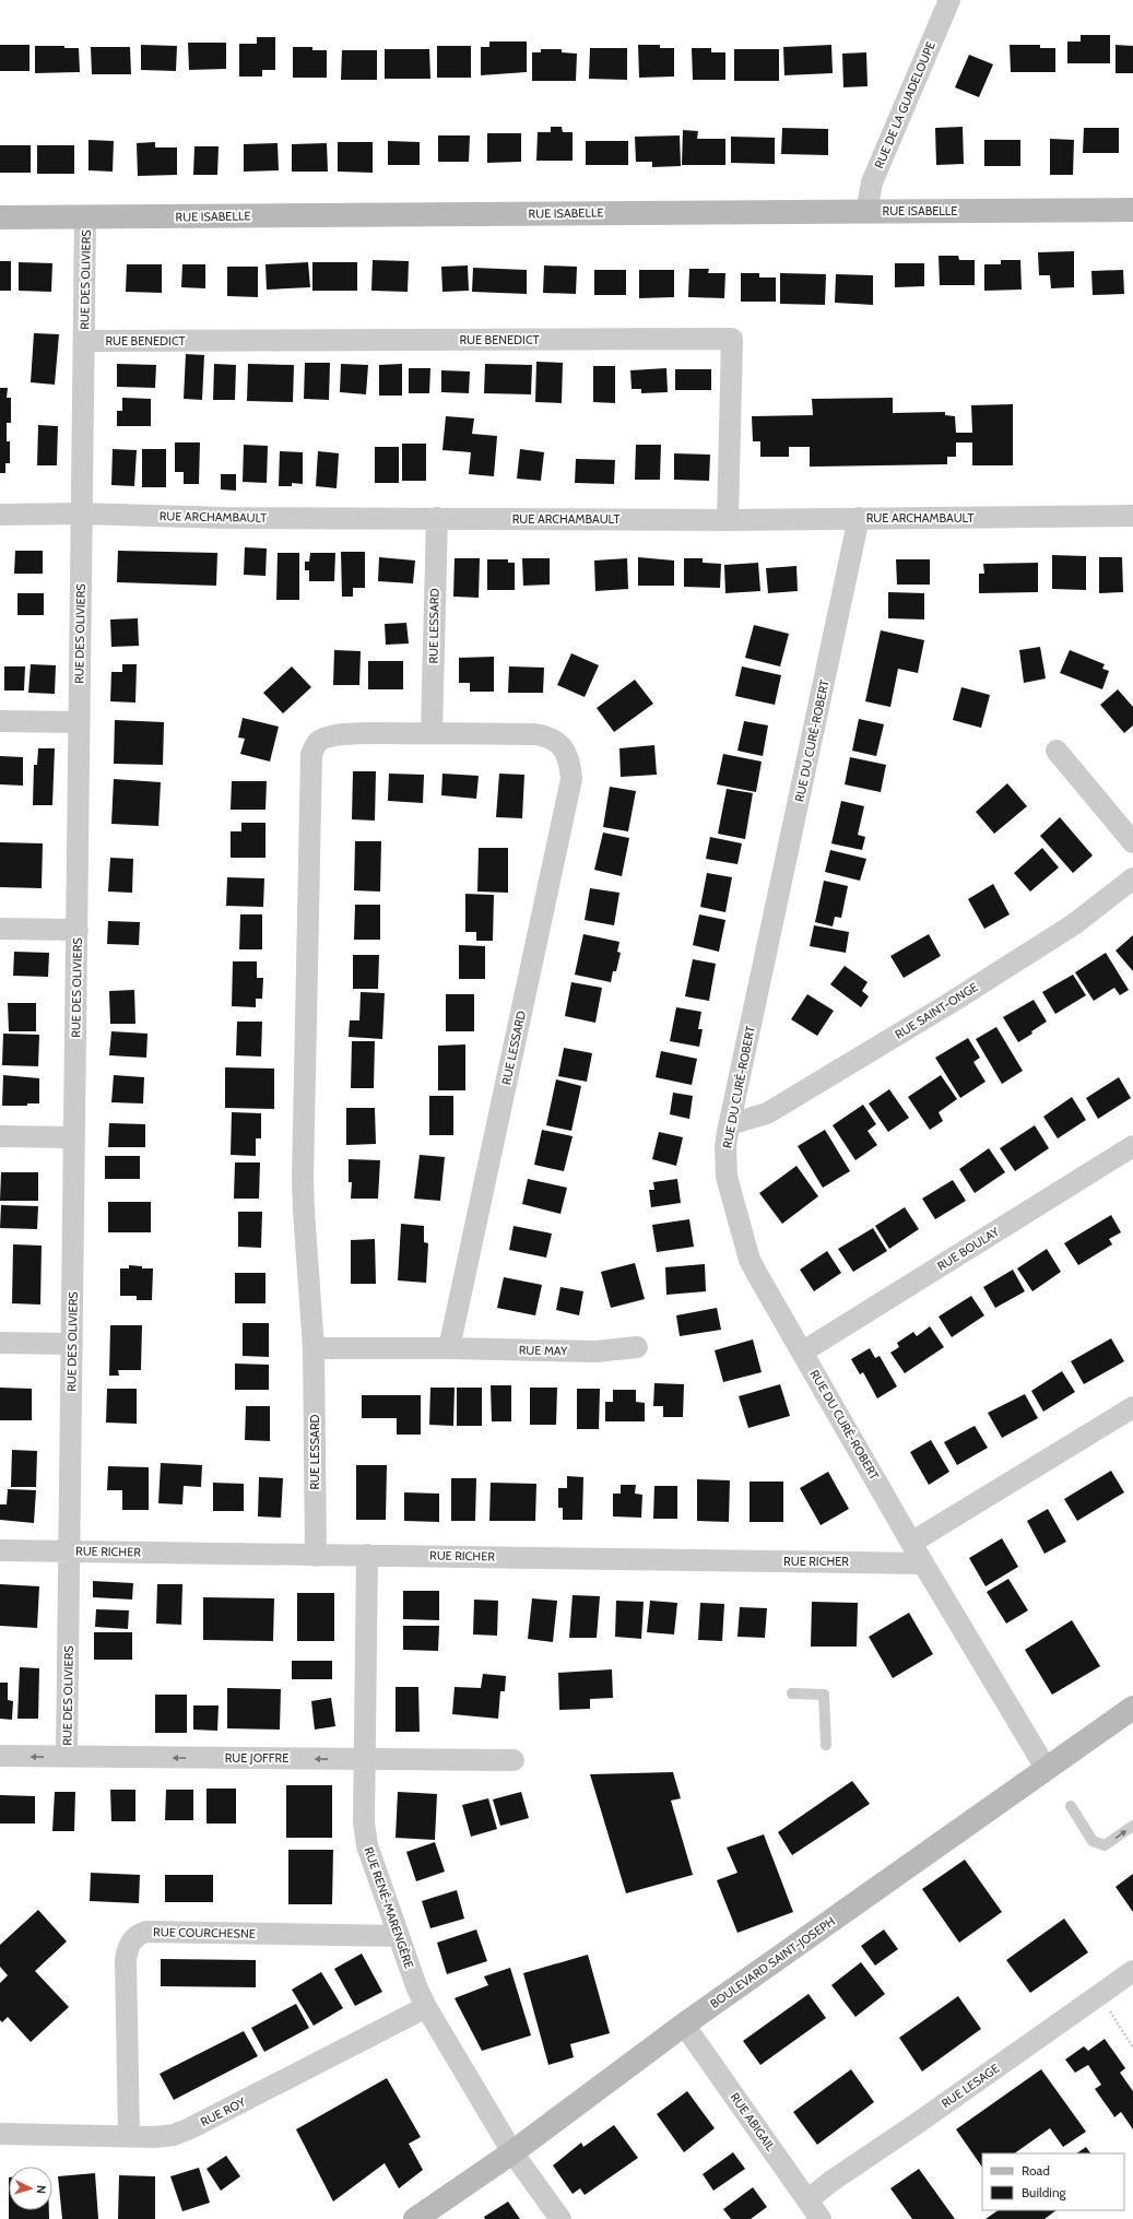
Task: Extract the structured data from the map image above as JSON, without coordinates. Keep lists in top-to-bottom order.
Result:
{
  "streets": {
    "street": [
      "RUE DE LA GUADELOUPE",
      "RUE ISABELLE",
      "RUE DES OLIVIERS",
      "RUE BENEDICT",
      "RUE ARCHAMBAULT",
      "RUE LESSARD",
      "RUE DU CURÉ-ROBERT",
      "RUE SAINT-ONGE",
      "RUE BOULAY",
      "RUE MAY",
      "RUE RICHER",
      "RUE JOFFRE",
      "RUE RENÉ-MARENGÈRE",
      "RUE COURCHESNE",
      "BOULEVARD SAINT-JOSEPH",
      "RUE LESAGE",
      "RUE ROY",
      "RUE ABIGAIL"
    ]
  },
  "crossings": [
    ["RUE DE LA GUADELOUPE", "RUE ISABELLE"],
    ["RUE ISABELLE", "RUE DES OLIVIERS"],
    ["RUE DES OLIVIERS", "RUE BENEDICT"],
    ["RUE DES OLIVIERS", "RUE ARCHAMBAULT"],
    ["RUE DES OLIVIERS", "RUE RICHER"],
    ["RUE DES OLIVIERS", "RUE JOFFRE"],
    ["RUE BENEDICT", "RUE ARCHAMBAULT"],
    ["RUE ARCHAMBAULT", "RUE LESSARD"],
    ["RUE ARCHAMBAULT", "RUE DU CURÉ-ROBERT"],
    ["RUE LESSARD", "RUE MAY"],
    ["RUE LESSARD", "RUE RICHER"],
    ["RUE DU CURÉ-ROBERT", "RUE SAINT-ONGE"],
    ["RUE DU CURÉ-ROBERT", "RUE BOULAY"],
    ["RUE DU CURÉ-ROBERT", "RUE RICHER"],
    ["RUE DU CURÉ-ROBERT", "BOULEVARD SAINT-JOSEPH"],
    ["RUE RICHER", "RUE RENÉ-MARENGÈRE"],
    ["RUE JOFFRE", "RUE RENÉ-MARENGÈRE"],
    ["RUE RENÉ-MARENGÈRE", "RUE COURCHESNE"],
    ["RUE RENÉ-MARENGÈRE", "BOULEVARD SAINT-JOSEPH"],
    ["RUE RENÉ-MARENGÈRE", "RUE ROY"],
    ["RUE COURCHESNE", "RUE ROY"],
    ["BOULEVARD SAINT-JOSEPH", "RUE ABIGAIL"],
    ["RUE LESAGE", "RUE ABIGAIL"]
  ],
  "one_way": ["RUE JOFFRE"],
  "legend": ["Road", "Building"],
  "north": "right"
}
